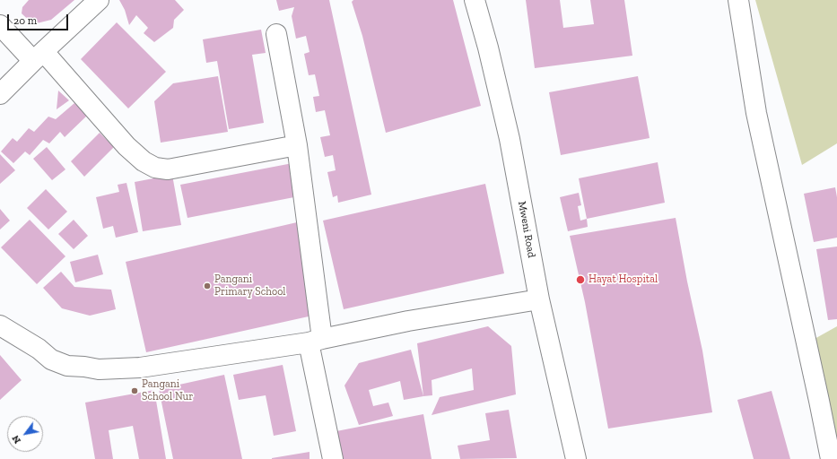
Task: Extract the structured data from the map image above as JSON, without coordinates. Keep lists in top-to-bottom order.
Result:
{
  "streets": {
    "street": ["Mweni Road"]
  },
  "places": ["Hayat Hospital", "Pangani Primary School", "Pangani School Nur"],
  "scale_bar": "20 m",
  "north": "bottom left"
}
